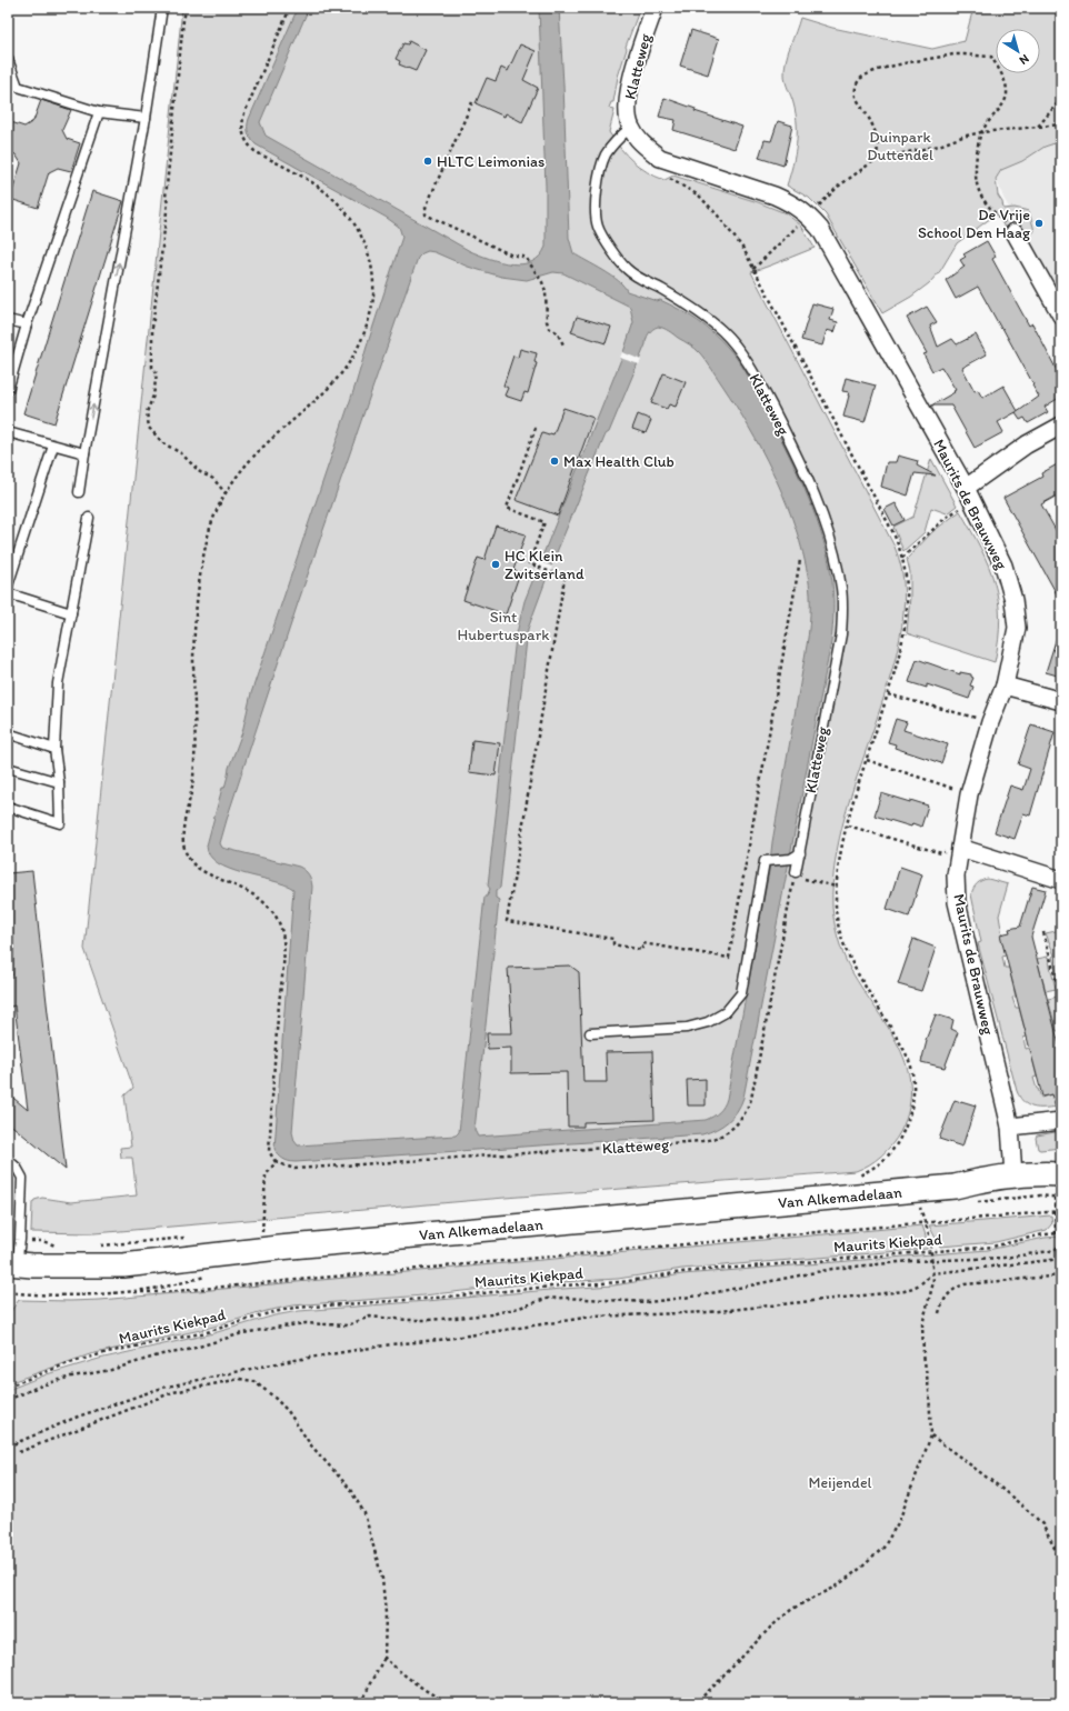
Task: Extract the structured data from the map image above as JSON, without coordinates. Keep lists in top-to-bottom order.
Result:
{
  "streets": {
    "main road": ["Van Alkemadelaan"],
    "street": ["Klatteweg", "Maurits de Brauwweg"],
    "path": ["Maurits Kiekpad"]
  },
  "crossings": [
    ["Klatteweg", "Maurits de Brauwweg"],
    ["Maurits de Brauwweg", "Van Alkemadelaan"]
  ],
  "parks": ["Duinpark Duttendel", "Sint Hubertuspark", "Meijendel"],
  "places": [
    "HLTC Leimonias",
    "De Vrije School Den Haag",
    "Max Health Club",
    "HC Klein Zwitserland"
  ],
  "north": "bottom right"
}
